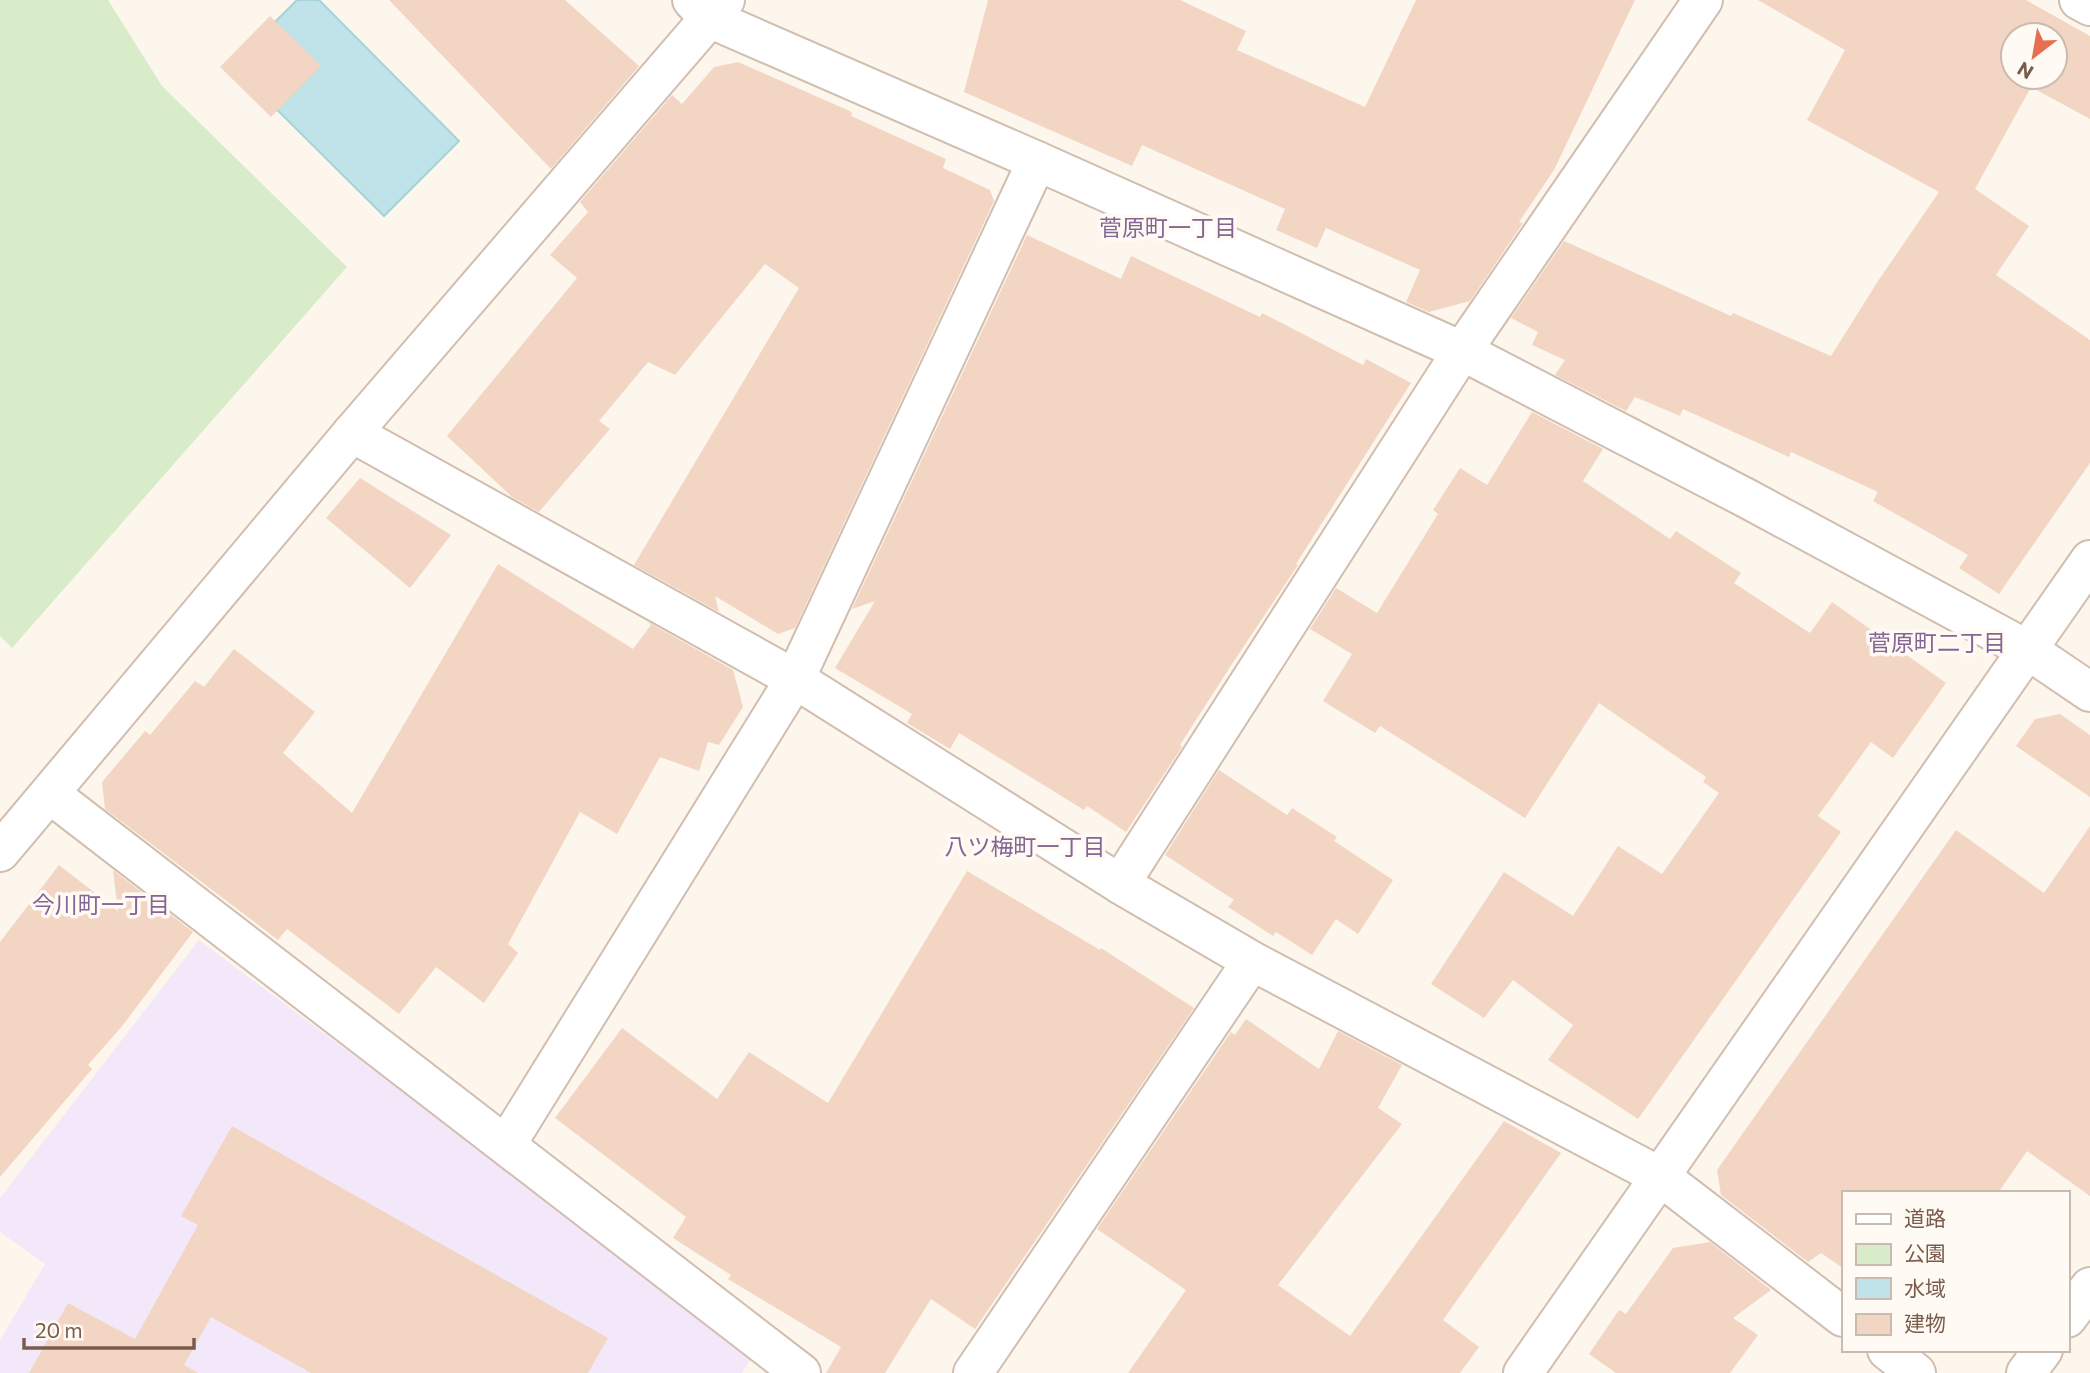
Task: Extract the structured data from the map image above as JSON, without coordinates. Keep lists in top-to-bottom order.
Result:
{
  "districts": [
    "菅原町一丁目",
    "菅原町二丁目",
    "八ツ梅町一丁目",
    "今川町一丁目"
  ],
  "legend": [
    "道路",
    "公園",
    "水域",
    "建物"
  ],
  "scale_bar": "20 m",
  "north": "bottom left"
}
